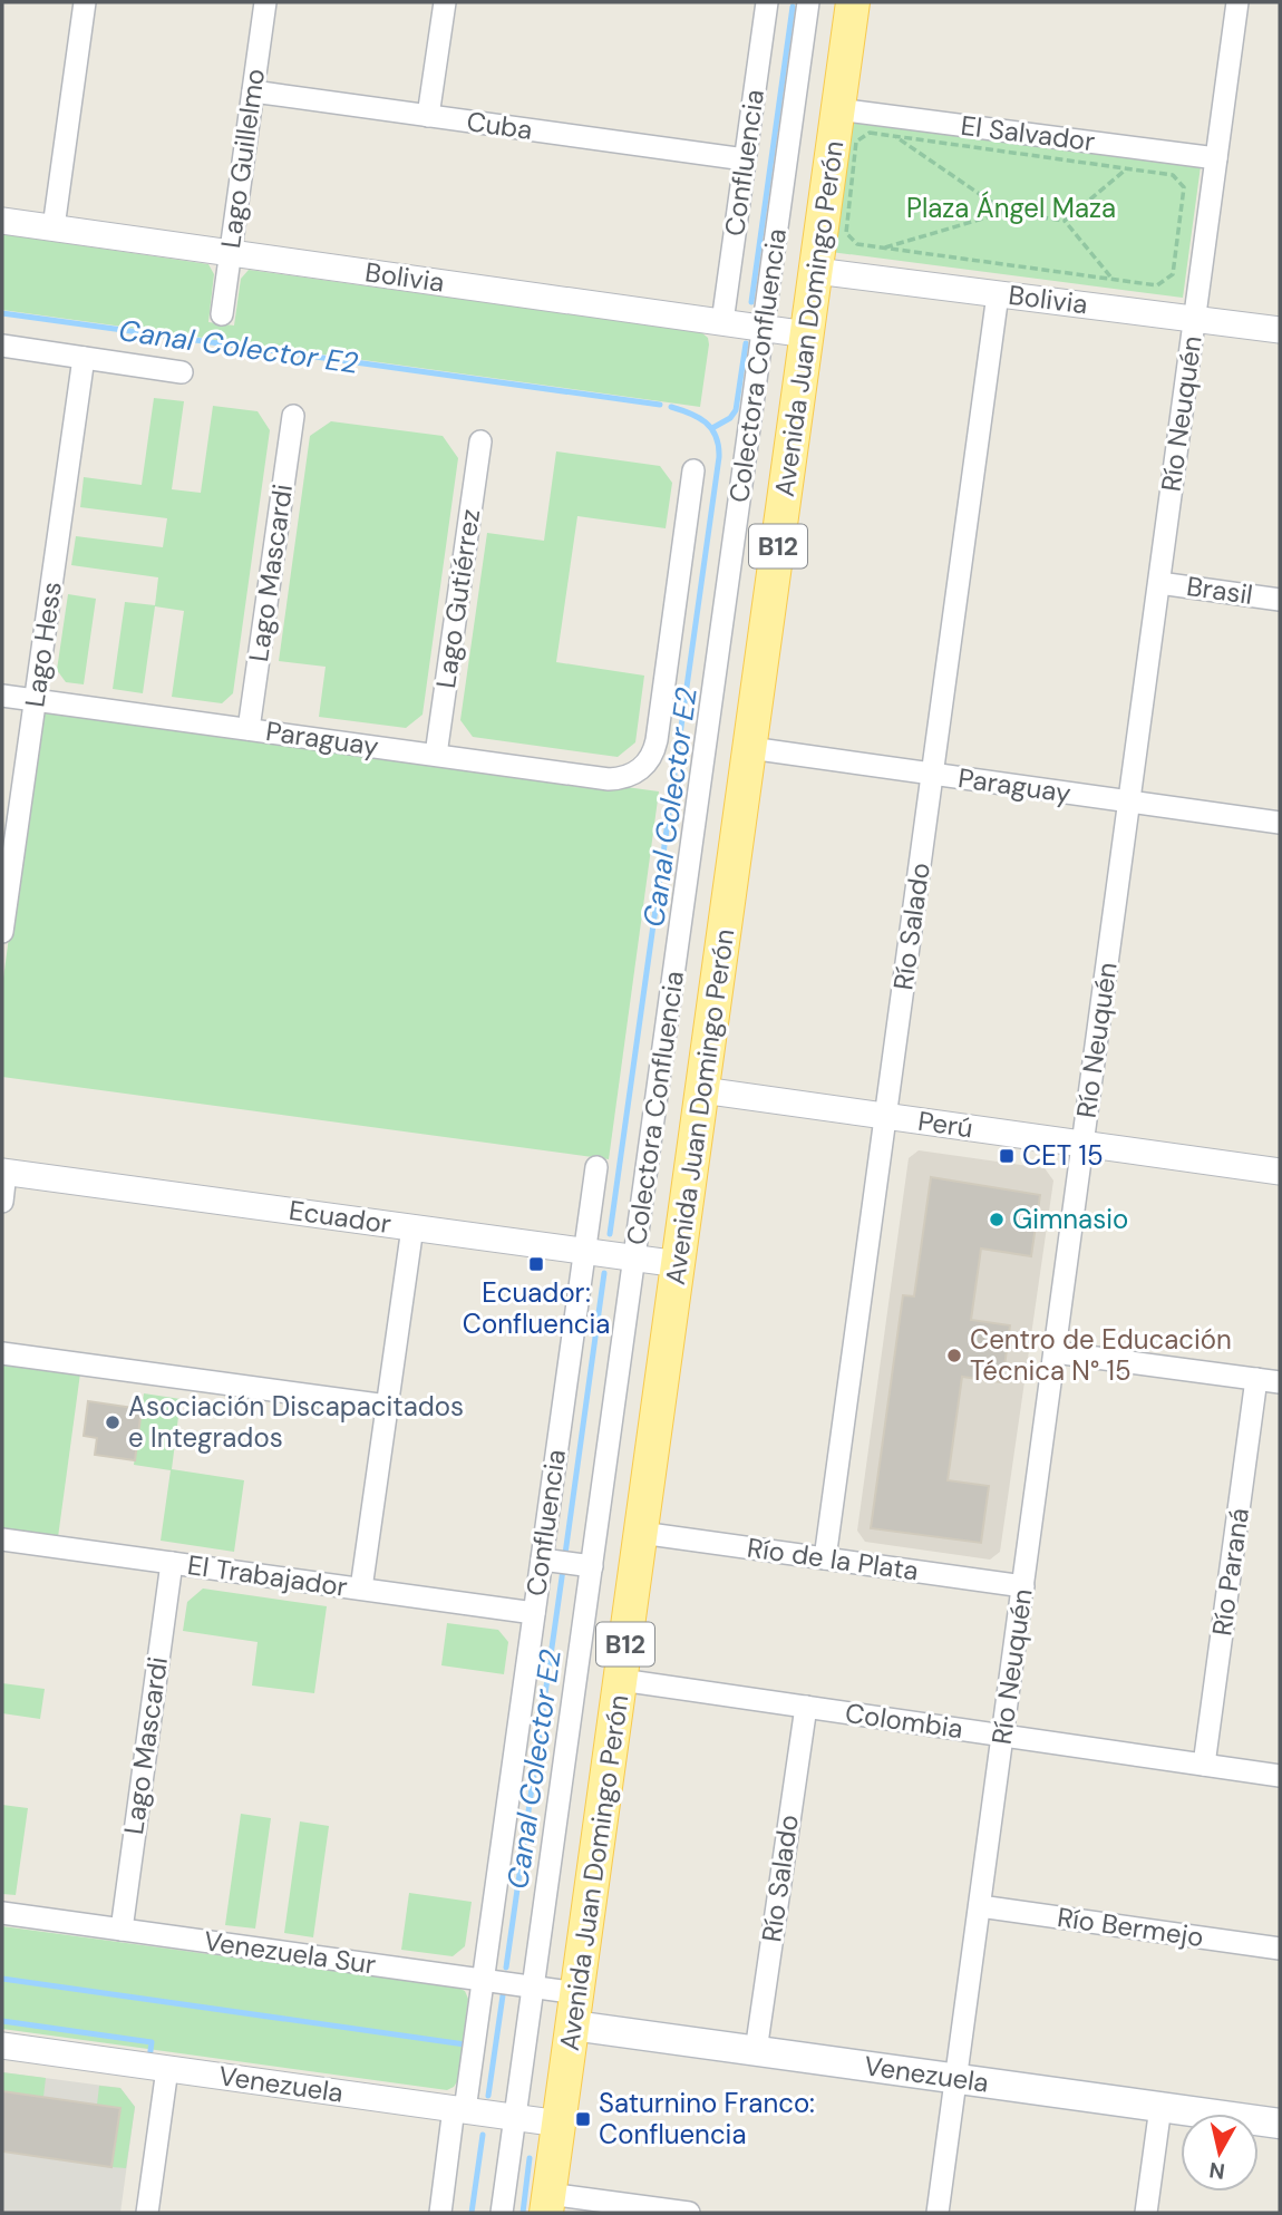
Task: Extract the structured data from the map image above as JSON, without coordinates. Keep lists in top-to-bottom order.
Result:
{
  "streets": {
    "main road": ["Avenida Juan Domingo Perón", "B12", "Venezuela"],
    "street": [
      "Cuba",
      "El Salvador",
      "Lago Guillelmo",
      "Confluencia",
      "Bolivia",
      "Colectora Confluencia",
      "Río Neuquén",
      "Lago Mascardi",
      "Brasil",
      "Lago Gutiérrez",
      "Lago Hess",
      "Paraguay",
      "Río Salado",
      "Perú",
      "Ecuador",
      "Río de la Plata",
      "Río Paraná",
      "El Trabajador",
      "Colombia",
      "Río Bermejo",
      "Venezuela Sur"
    ]
  },
  "crossings": [
    ["Cuba", "Lago Guillelmo"],
    ["Cuba", "Confluencia"],
    ["El Salvador", "Avenida Juan Domingo Perón"],
    ["El Salvador", "Río Neuquén"],
    ["Lago Guillelmo", "Bolivia"],
    ["Confluencia", "Bolivia"],
    ["Confluencia", "Ecuador"],
    ["Confluencia", "El Trabajador"],
    ["Confluencia", "Venezuela Sur"],
    ["Confluencia", "Venezuela"],
    ["Bolivia", "Avenida Juan Domingo Perón"],
    ["Bolivia", "Colectora Confluencia"],
    ["Bolivia", "Río Neuquén"],
    ["Bolivia", "Río Salado"],
    ["Avenida Juan Domingo Perón", "Paraguay"],
    ["Avenida Juan Domingo Perón", "Perú"],
    ["Avenida Juan Domingo Perón", "Ecuador"],
    ["Avenida Juan Domingo Perón", "Río de la Plata"],
    ["Avenida Juan Domingo Perón", "Colombia"],
    ["Avenida Juan Domingo Perón", "Venezuela Sur"],
    ["Avenida Juan Domingo Perón", "Venezuela"],
    ["Colectora Confluencia", "Ecuador"],
    ["Colectora Confluencia", "Venezuela Sur"],
    ["Colectora Confluencia", "Venezuela"],
    ["Río Neuquén", "Brasil"],
    ["Río Neuquén", "Paraguay"],
    ["Río Neuquén", "Perú"],
    ["Río Neuquén", "Río de la Plata"],
    ["Río Neuquén", "Colombia"],
    ["Río Neuquén", "Río Bermejo"],
    ["Río Neuquén", "Venezuela"],
    ["Lago Mascardi", "Paraguay"],
    ["Lago Mascardi", "El Trabajador"],
    ["Lago Mascardi", "Venezuela Sur"],
    ["Lago Gutiérrez", "Paraguay"],
    ["Lago Hess", "Paraguay"],
    ["Paraguay", "Río Salado"],
    ["Río Salado", "Perú"],
    ["Río Salado", "Río de la Plata"],
    ["Río Salado", "Colombia"],
    ["Río Salado", "Venezuela"],
    ["Río Paraná", "Colombia"]
  ],
  "water": ["Canal Colector E2"],
  "parks": ["Plaza Ángel Maza"],
  "places": {
    "transit": ["CET 15", "Ecuador: Confluencia", "Saturnino Franco: Confluencia"],
    "other": ["Gimnasio", "Centro de Educación Técnica N° 15", "Asociación Discapacitados e Integrados"]
  },
  "north": "bottom"
}
